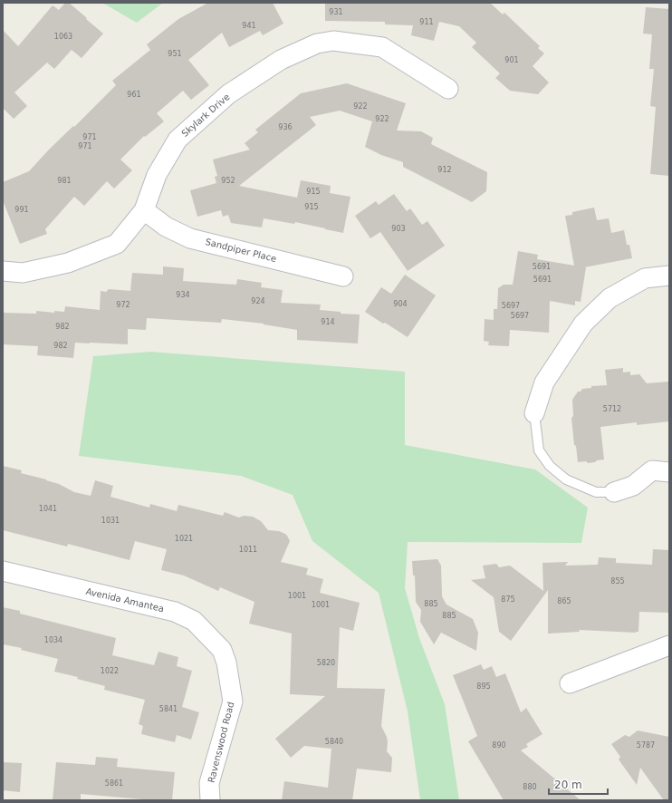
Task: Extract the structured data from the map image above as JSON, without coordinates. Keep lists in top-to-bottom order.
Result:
{
  "streets": {
    "street": [
      "Skylark Drive",
      "Sandpiper Place",
      "Avenida Amantea",
      "Ravenswood Road"
    ]
  },
  "crossings": [
    ["Skylark Drive", "Sandpiper Place"],
    ["Avenida Amantea", "Ravenswood Road"]
  ],
  "house_numbers": [
    "931",
    "911",
    "941",
    "1063",
    "951",
    "901",
    "961",
    "922",
    "922",
    "936",
    "971",
    "971",
    "912",
    "981",
    "952",
    "915",
    "915",
    "991",
    "903",
    "5691",
    "5691",
    "934",
    "924",
    "904",
    "972",
    "5697",
    "5697",
    "914",
    "982",
    "982",
    "5712",
    "1041",
    "1031",
    "1021",
    "1011",
    "855",
    "1001",
    "875",
    "865",
    "885",
    "1001",
    "885",
    "1034",
    "5820",
    "1022",
    "895",
    "5841",
    "5840",
    "890",
    "5787",
    "5861",
    "880"
  ],
  "scale_bar": "20 m"
}
